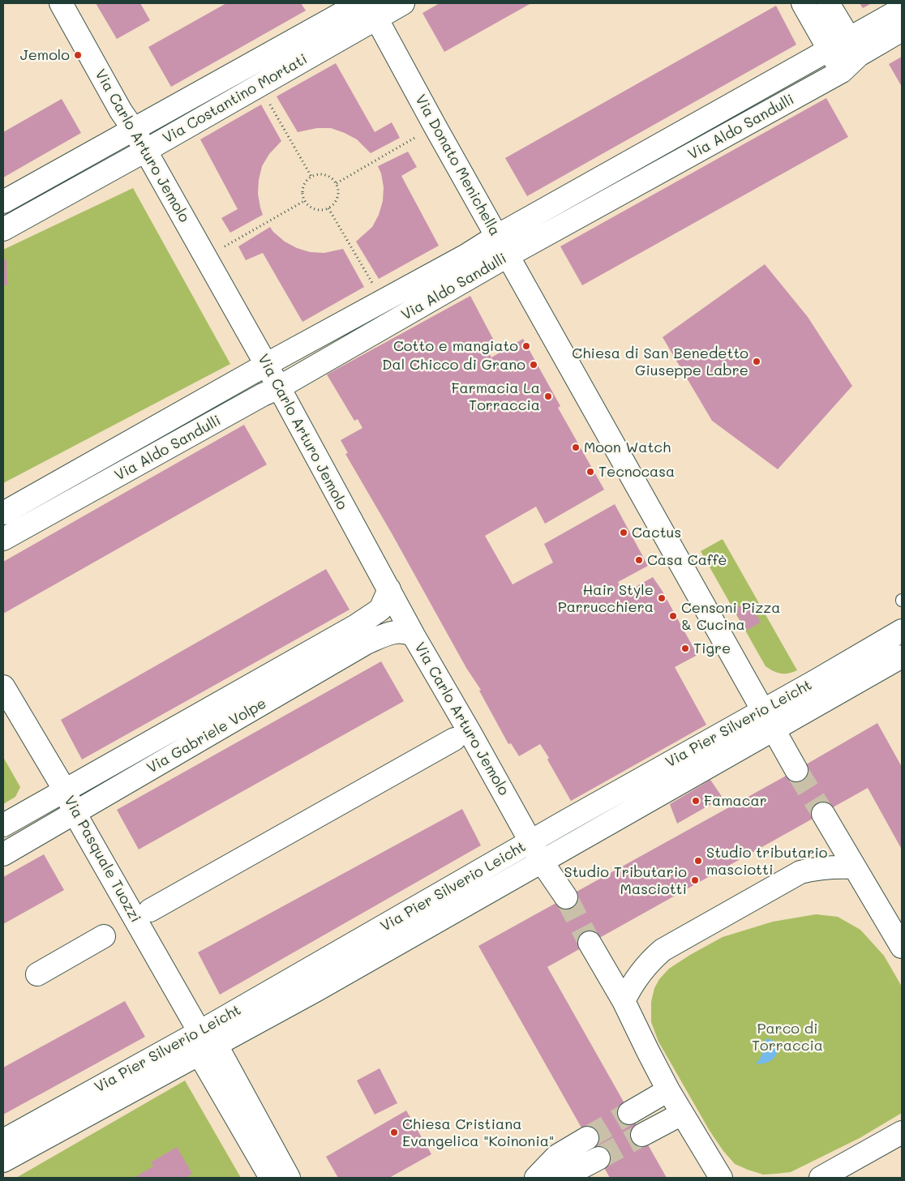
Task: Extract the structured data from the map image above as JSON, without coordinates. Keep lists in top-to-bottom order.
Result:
{
  "streets": {
    "street": [
      "Via Costantino Mortati",
      "Via Aldo Sandulli",
      "Via Carlo Arturo Jemolo",
      "Via Donato Menichella",
      "Via Pier Silverio Leicht",
      "Via Gabriele Volpe",
      "Via Pasquale Tuozzi"
    ]
  },
  "crossings": [
    ["Via Costantino Mortati", "Via Carlo Arturo Jemolo"],
    ["Via Costantino Mortati", "Via Donato Menichella"],
    ["Via Aldo Sandulli", "Via Carlo Arturo Jemolo"],
    ["Via Aldo Sandulli", "Via Donato Menichella"],
    ["Via Carlo Arturo Jemolo", "Via Pier Silverio Leicht"],
    ["Via Carlo Arturo Jemolo", "Via Gabriele Volpe"],
    ["Via Donato Menichella", "Via Pier Silverio Leicht"],
    ["Via Pier Silverio Leicht", "Via Pasquale Tuozzi"],
    ["Via Gabriele Volpe", "Via Pasquale Tuozzi"]
  ],
  "parks": ["Parco di Torraccia"],
  "places": [
    "Jemolo",
    "Cotto e mangiato",
    "Chiesa di San Benedetto Giuseppe Labre",
    "Dal Chicco di Grano",
    "Farmacia La Torraccia",
    "Moon Watch",
    "Tecnocasa",
    "Cactus",
    "Casa Caffè",
    "Hair Style Parrucchiera",
    "Censoni Pizza & Cucina",
    "Tigre",
    "Famacar",
    "Studio tributario masciotti",
    "Studio Tributario Masciotti",
    "Chiesa Cristiana Evangelica \"Koinonia\""
  ]
}
